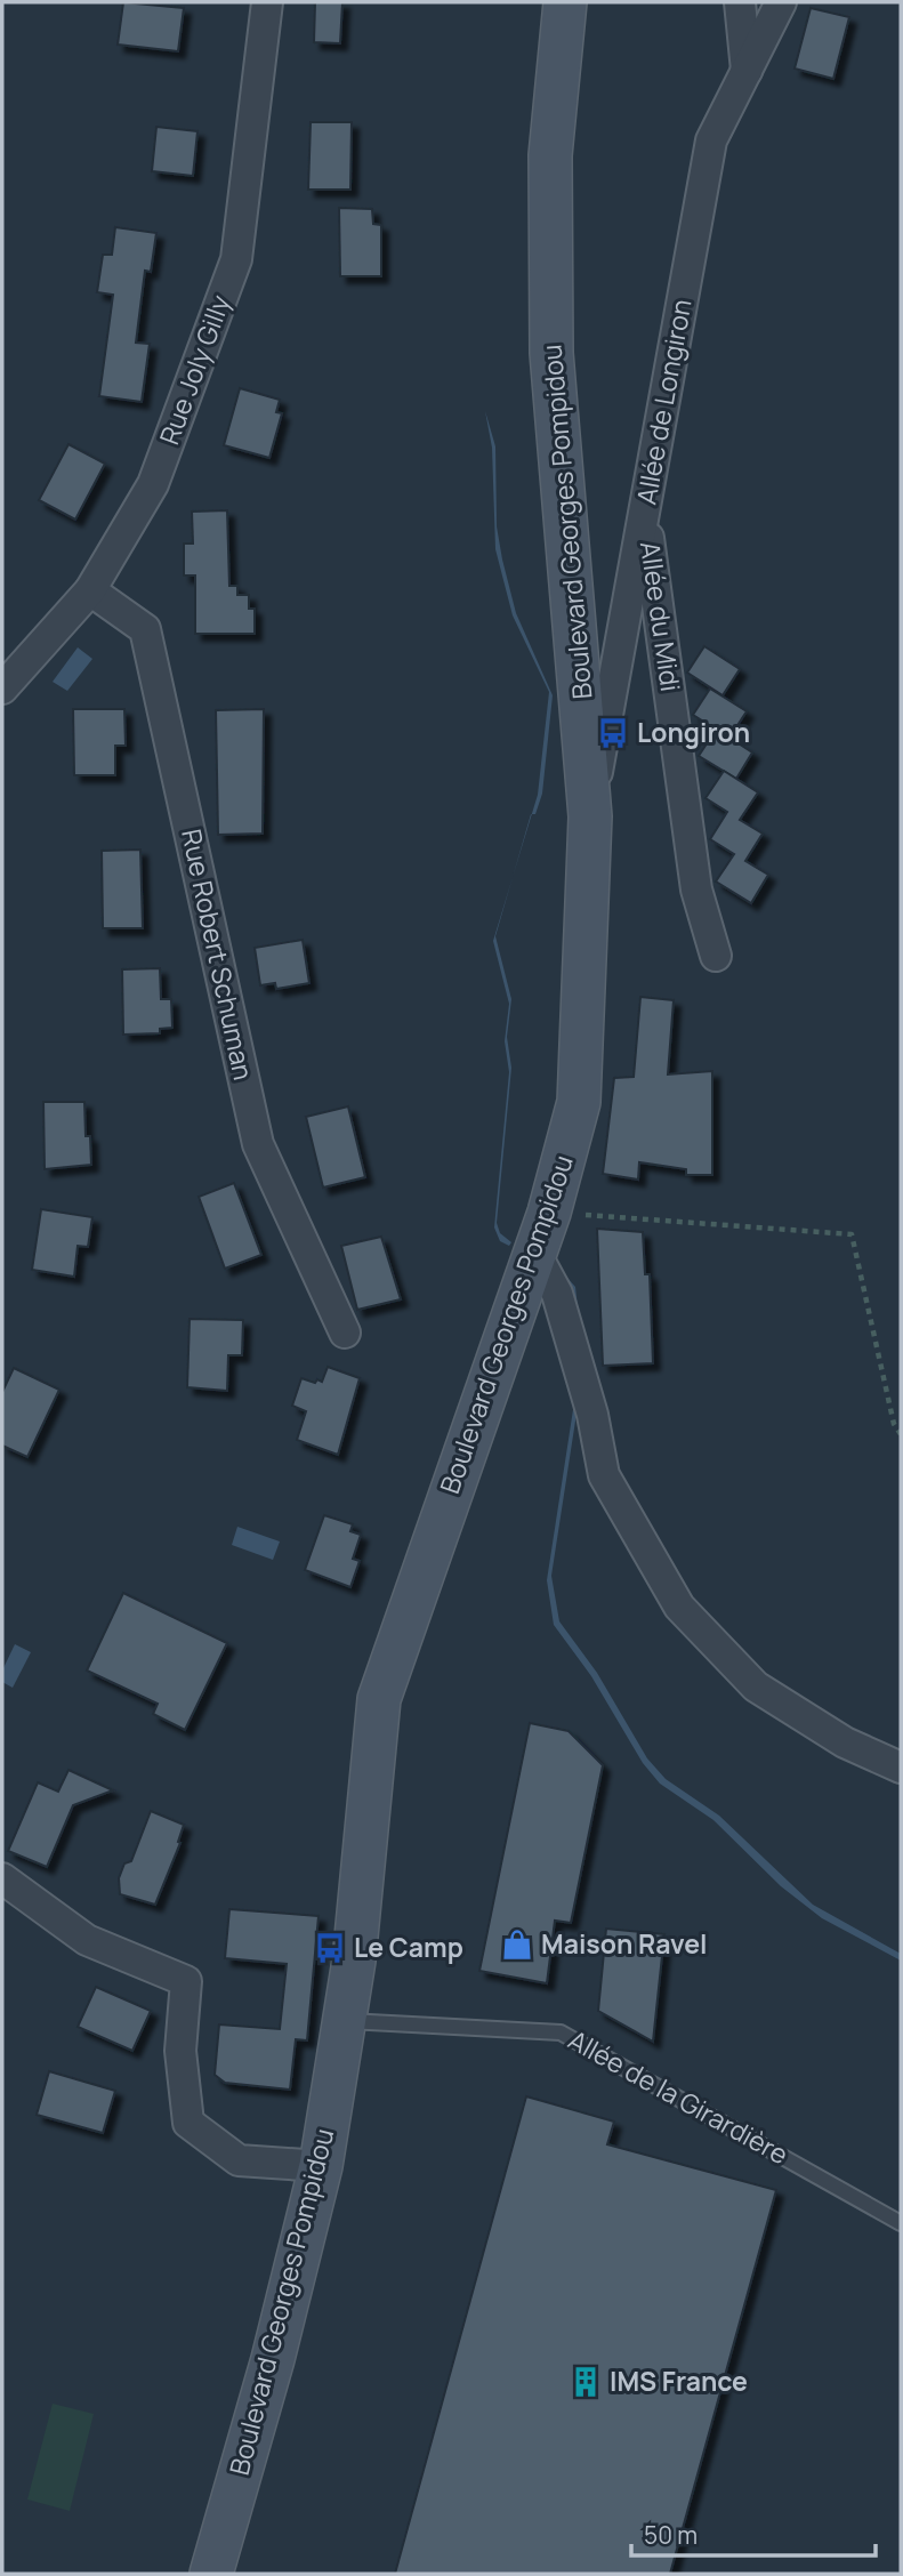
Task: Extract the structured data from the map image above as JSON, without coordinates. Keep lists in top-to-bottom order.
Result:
{
  "streets": {
    "main road": ["Boulevard Georges Pompidou"],
    "street": [
      "Rue Joly Gilly",
      "Allée de Longiron",
      "Allée du Midi",
      "Rue Robert Schuman"
    ],
    "lane": ["Allée de la Girardière"]
  },
  "crossings": [
    ["Rue Joly Gilly", "Rue Robert Schuman"],
    ["Allée de Longiron", "Boulevard Georges Pompidou"],
    ["Allée de Longiron", "Allée du Midi"],
    ["Boulevard Georges Pompidou", "Allée de la Girardière"]
  ],
  "places": {
    "bus stop": ["Longiron", "Le Camp"],
    "shop": ["Maison Ravel"],
    "building": ["IMS France"]
  },
  "scale_bar": "50 m"
}
